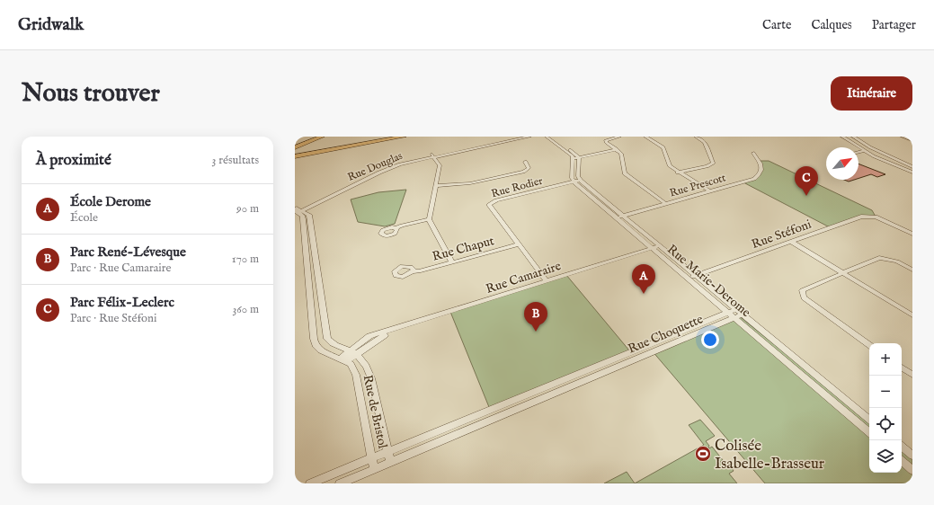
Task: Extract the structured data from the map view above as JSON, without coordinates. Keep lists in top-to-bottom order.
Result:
{
  "streets": {
    "street": [
      "Rue Douglas",
      "Rue Prescott",
      "Rue Rodier",
      "Rue Stéfoni",
      "Rue Chaput",
      "Rue Camaraire",
      "Rue Marie-Derome",
      "Rue Choquette",
      "Rue de Bristol"
    ]
  },
  "crossings": [
    ["Rue Prescott", "Rue Marie-Derome"],
    ["Rue Rodier", "Rue Chaput"],
    ["Rue Rodier", "Rue Camaraire"],
    ["Rue Rodier", "Rue Marie-Derome"],
    ["Rue Stéfoni", "Rue Marie-Derome"],
    ["Rue Camaraire", "Rue Marie-Derome"],
    ["Rue Camaraire", "Rue de Bristol"],
    ["Rue Marie-Derome", "Rue Choquette"],
    ["Rue Choquette", "Rue de Bristol"]
  ],
  "places": {
    "sports": ["Colisée Isabelle-Brasseur"]
  },
  "north": "top right",
  "page": {
    "header": "Gridwalk",
    "nav": ["Carte", "Calques", "Partager"],
    "buttons": "Itinéraire",
    "title": "Nous trouver",
    "heading": ["À proximité", "3 résultats"],
    "pins": ["C", "A", "B"],
    "list": [
      {
        "mark": "A",
        "name": "École Derome",
        "note": "École",
        "value": "90 m"
      },
      {
        "mark": "B",
        "name": "Parc René-Lévesque",
        "note": "Parc · Rue Camaraire",
        "value": "170 m"
      },
      {
        "mark": "C",
        "name": "Parc Félix-Leclerc",
        "note": "Parc · Rue Stéfoni",
        "value": "360 m"
      }
    ],
    "map_buttons": ["+", "−"]
  }
}
